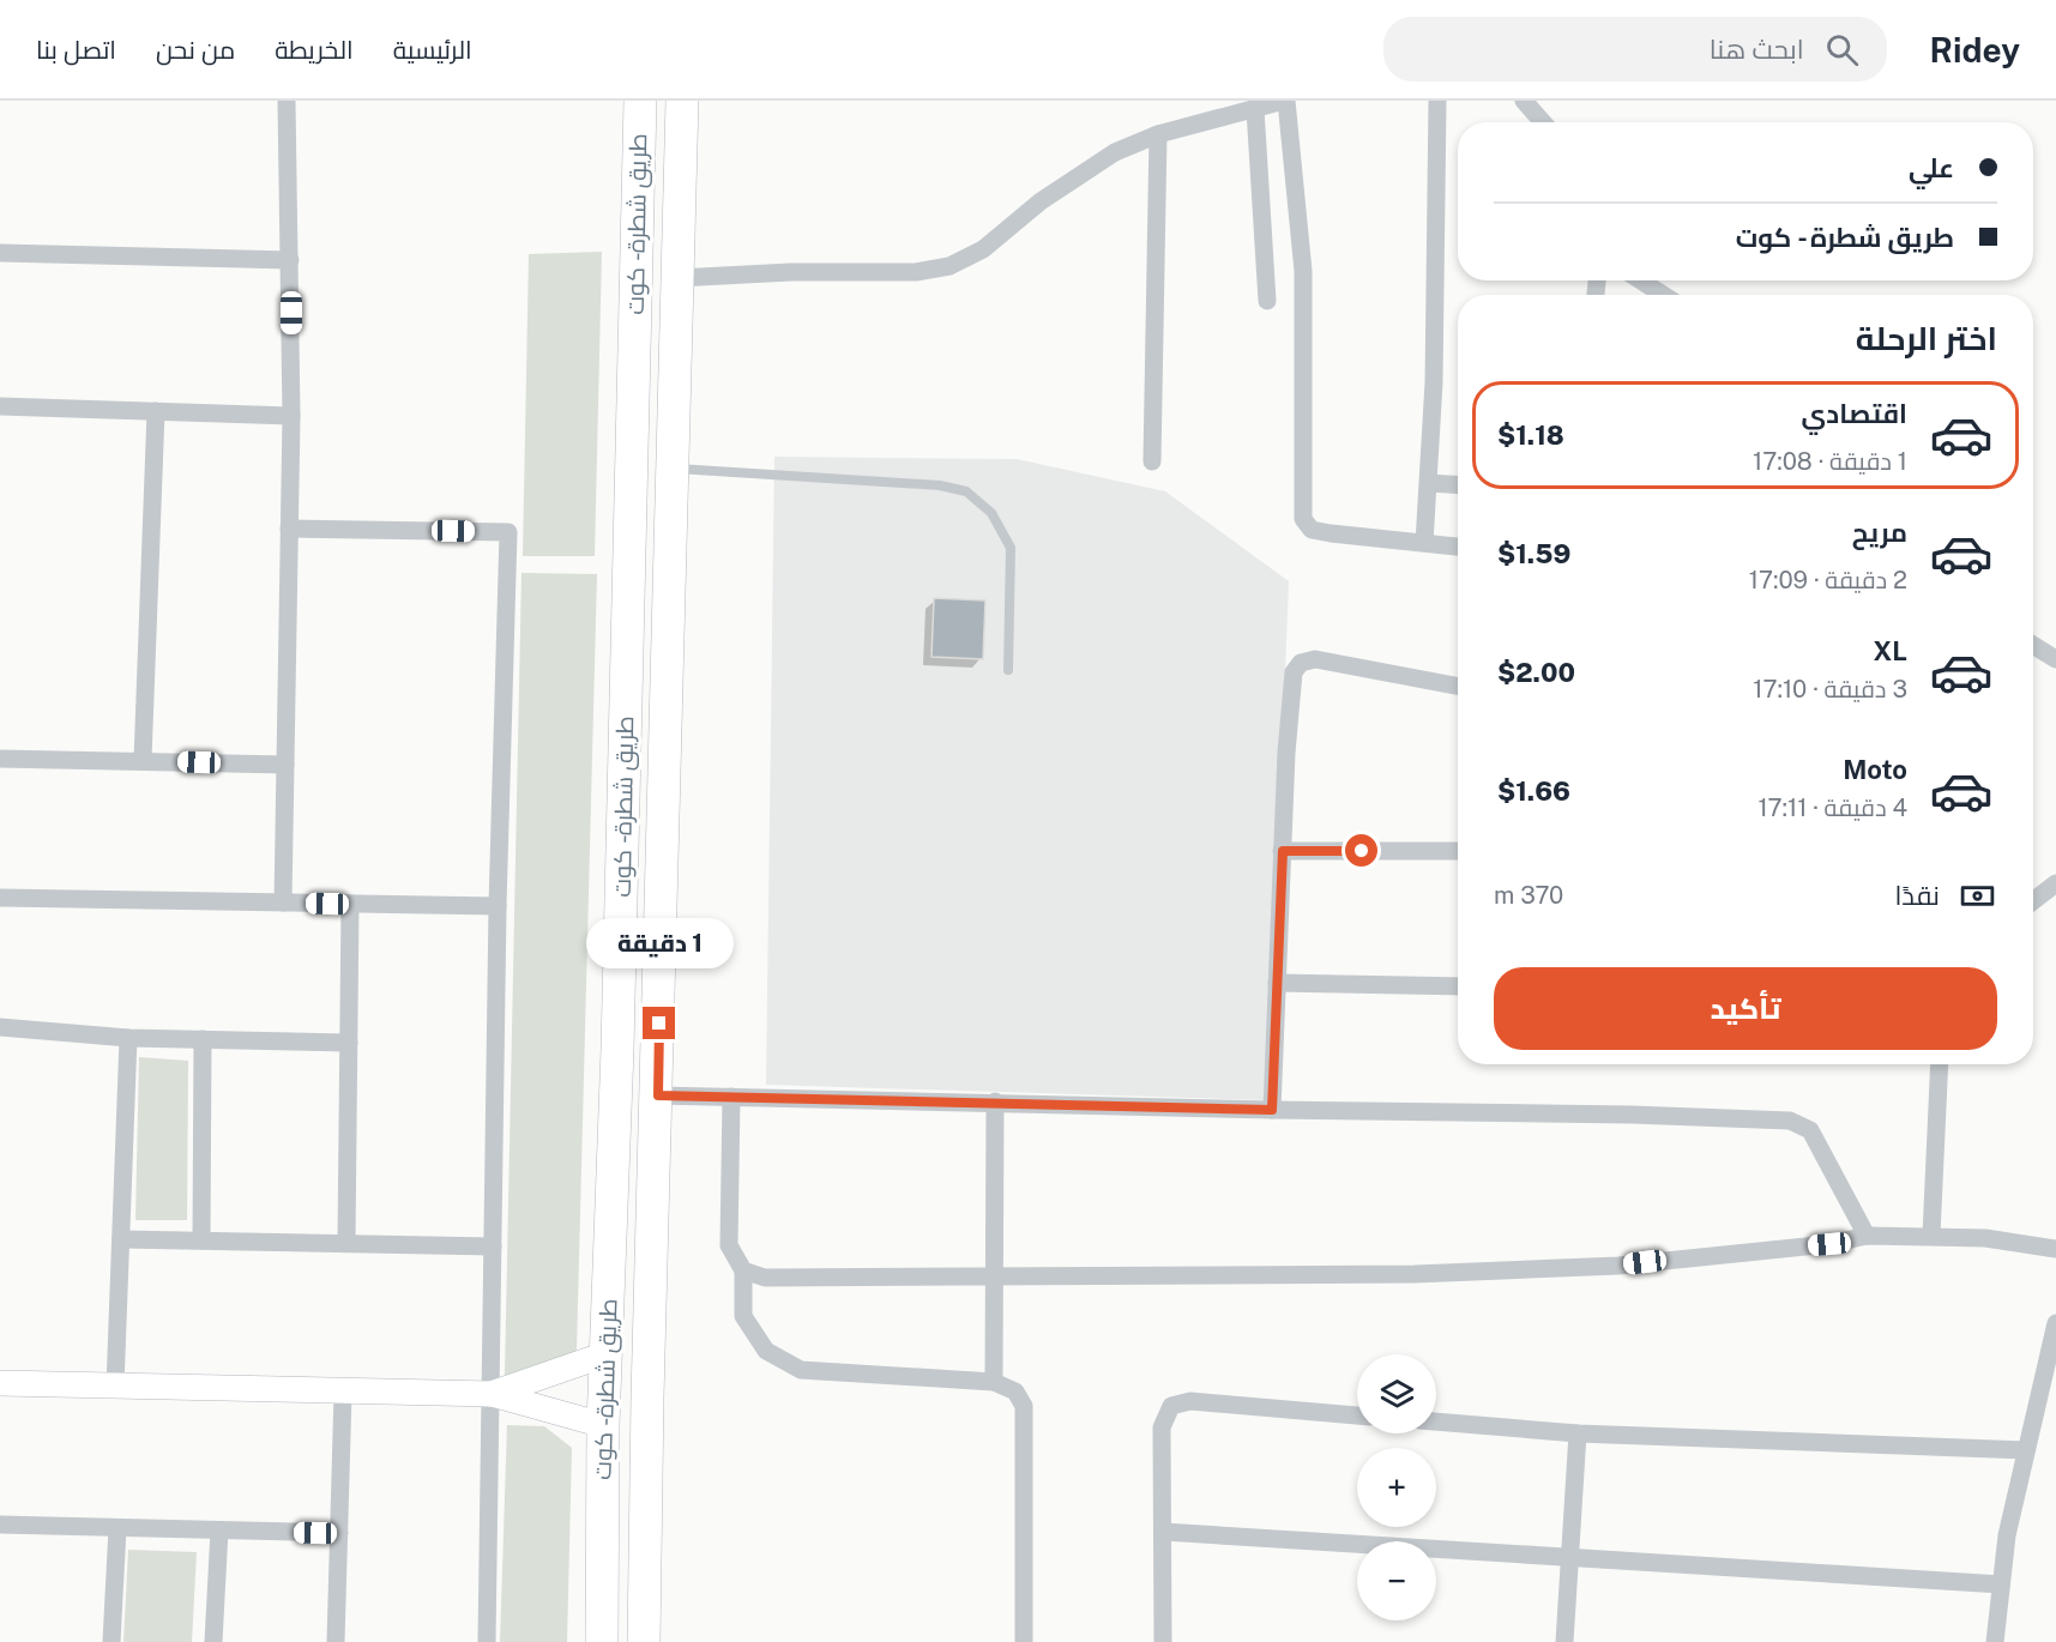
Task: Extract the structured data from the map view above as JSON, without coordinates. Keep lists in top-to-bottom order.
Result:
{
  "streets": {
    "highway": ["طريق شطرة - كوت"]
  },
  "page": {
    "header": "Ridey",
    "search": "ابحث هنا",
    "nav": [
      "الرئيسية",
      "الخريطة",
      "من نحن",
      "اتصل بنا"
    ],
    "banner": ["علي", "طريق شطرة - كوت"],
    "heading": "اختر الرحلة",
    "list": [
      {
        "name": "اقتصادي",
        "note": "1 دقيقة · 17:08",
        "value": "$1.18"
      },
      {
        "name": "مريح",
        "note": "2 دقيقة · 17:09",
        "value": "$1.59"
      },
      {
        "name": "XL",
        "note": "3 دقيقة · 17:10",
        "value": "$2.00"
      },
      {
        "name": "Moto",
        "note": "4 دقيقة · 17:11",
        "value": "$1.66"
      }
    ],
    "pay": ["نقدًا", "370 m"],
    "bubble": "1 دقيقة",
    "buttons": "تأكيد",
    "map_buttons": ["+", "−"]
  }
}
